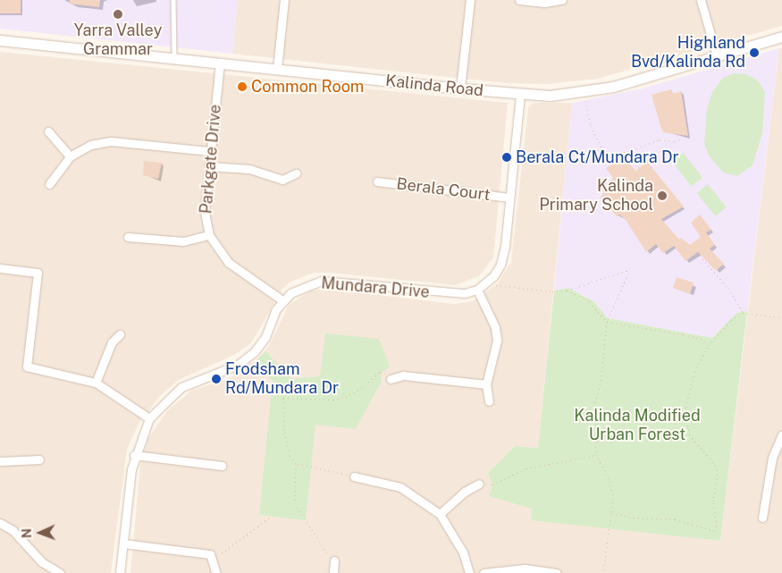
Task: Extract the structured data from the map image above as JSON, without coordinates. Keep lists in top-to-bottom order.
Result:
{
  "streets": {
    "street": [
      "Kalinda Road",
      "Parkgate Drive",
      "Berala Court",
      "Mundara Drive"
    ]
  },
  "crossings": [
    ["Kalinda Road", "Parkgate Drive"],
    ["Parkgate Drive", "Mundara Drive"]
  ],
  "parks": ["Kalinda Modified Urban Forest"],
  "places": [
    "Yarra Valley Grammar",
    "Highland Bvd/Kalinda Rd",
    "Common Room",
    "Berala Ct/Mundara Dr",
    "Kalinda Primary School",
    "Frodsham Rd/Mundara Dr"
  ],
  "north": "left"
}
